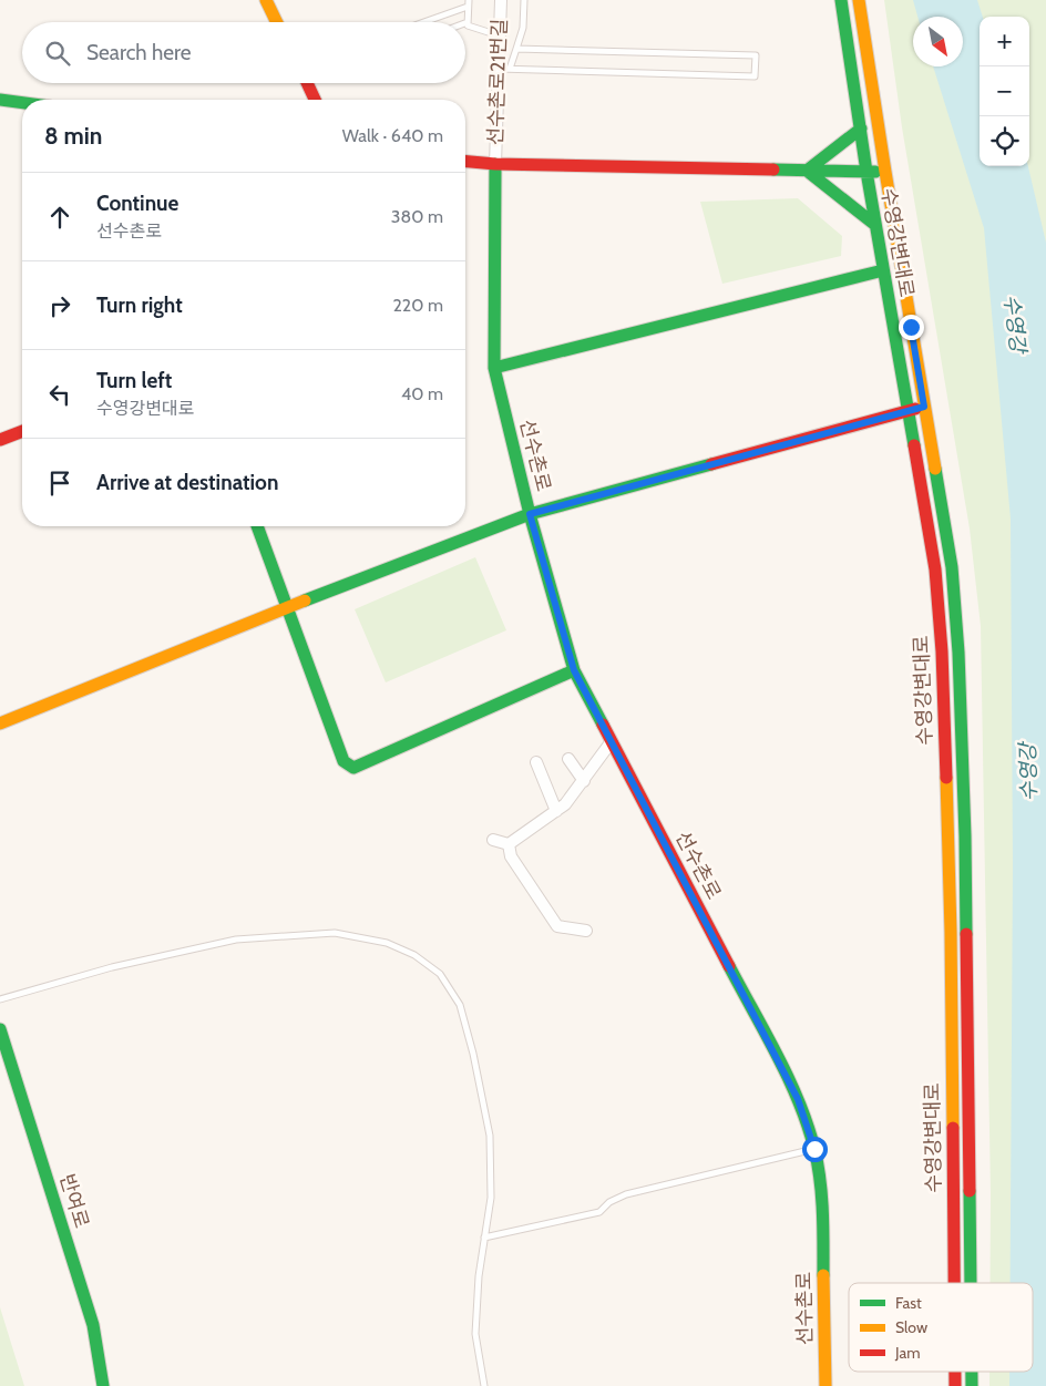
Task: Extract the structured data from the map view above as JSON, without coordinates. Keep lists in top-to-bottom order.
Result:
{
  "streets": {
    "main road": ["수영강변대로", "선수촌로", "반여로"],
    "street": ["선수촌로21번길"]
  },
  "crossings": [
    ["선수촌로21번길", "선수촌로"]
  ],
  "water": ["수영강"],
  "legend": ["Fast", "Slow", "Jam"],
  "north": "bottom right",
  "page": {
    "map_buttons": ["+", "−"],
    "search": "Search here",
    "heading": ["8 min", "Walk · 640 m"],
    "list": [
      ["Continue", "선수촌로", "380 m"],
      ["Turn right", "220 m"],
      ["Turn left", "수영강변대로", "40 m"],
      "Arrive at destination"
    ]
  }
}
